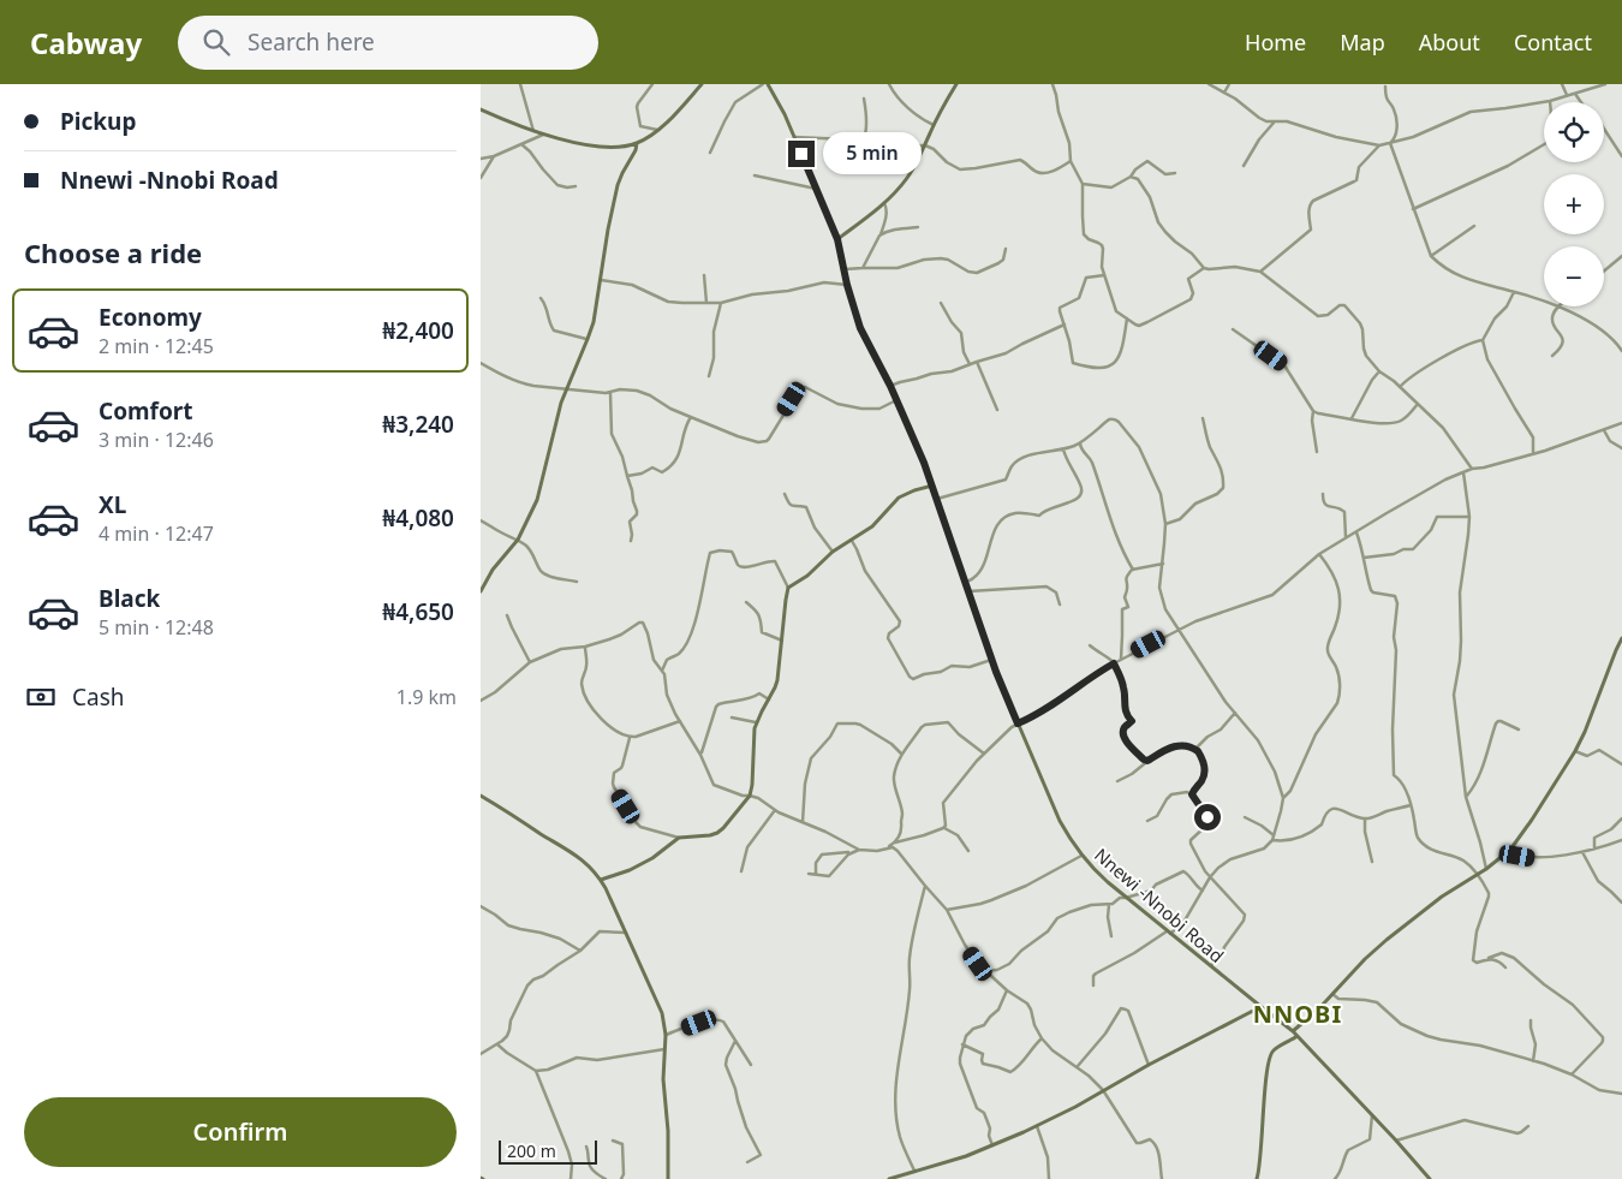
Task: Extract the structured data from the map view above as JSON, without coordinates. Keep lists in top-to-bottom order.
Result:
{
  "streets": {
    "main road": ["Nnewi -Nnobi Road"]
  },
  "districts": ["NNOBI"],
  "scale_bar": "200 m",
  "page": {
    "header": "Cabway",
    "search": "Search here",
    "nav": [
      "Home",
      "Map",
      "About",
      "Contact"
    ],
    "banner": ["Pickup", "Nnewi -Nnobi Road"],
    "map_buttons": ["+", "−"],
    "bubble": "5 min",
    "heading": "Choose a ride",
    "list": [
      {
        "name": "Economy",
        "note": "2 min · 12:45",
        "value": "₦2,400"
      },
      {
        "name": "Comfort",
        "note": "3 min · 12:46",
        "value": "₦3,240"
      },
      {
        "name": "XL",
        "note": "4 min · 12:47",
        "value": "₦4,080"
      },
      {
        "name": "Black",
        "note": "5 min · 12:48",
        "value": "₦4,650"
      }
    ],
    "pay": ["Cash", "1.9 km"],
    "buttons": "Confirm",
    "scale": "200 m"
  }
}
